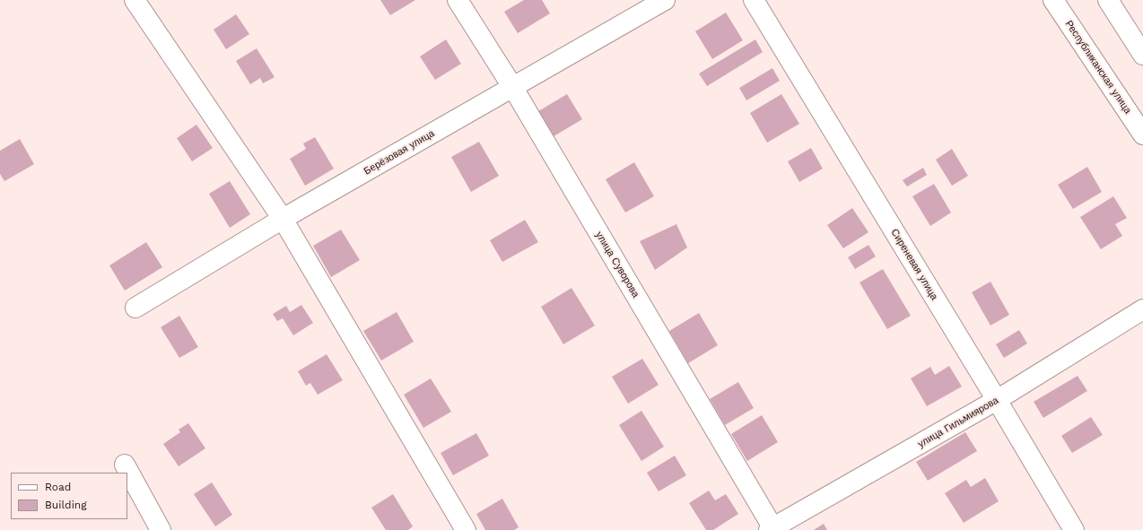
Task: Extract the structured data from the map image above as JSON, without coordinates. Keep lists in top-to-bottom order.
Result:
{
  "streets": {
    "street": [
      "Республиканская улица",
      "Берёзовая улица",
      "улица Суворова",
      "Сиреневая улица",
      "улица Гильмиярова"
    ]
  },
  "crossings": [
    ["Берёзовая улица", "улица Суворова"],
    ["улица Суворова", "улица Гильмиярова"],
    ["Сиреневая улица", "улица Гильмиярова"]
  ],
  "legend": ["Road", "Building"]
}
